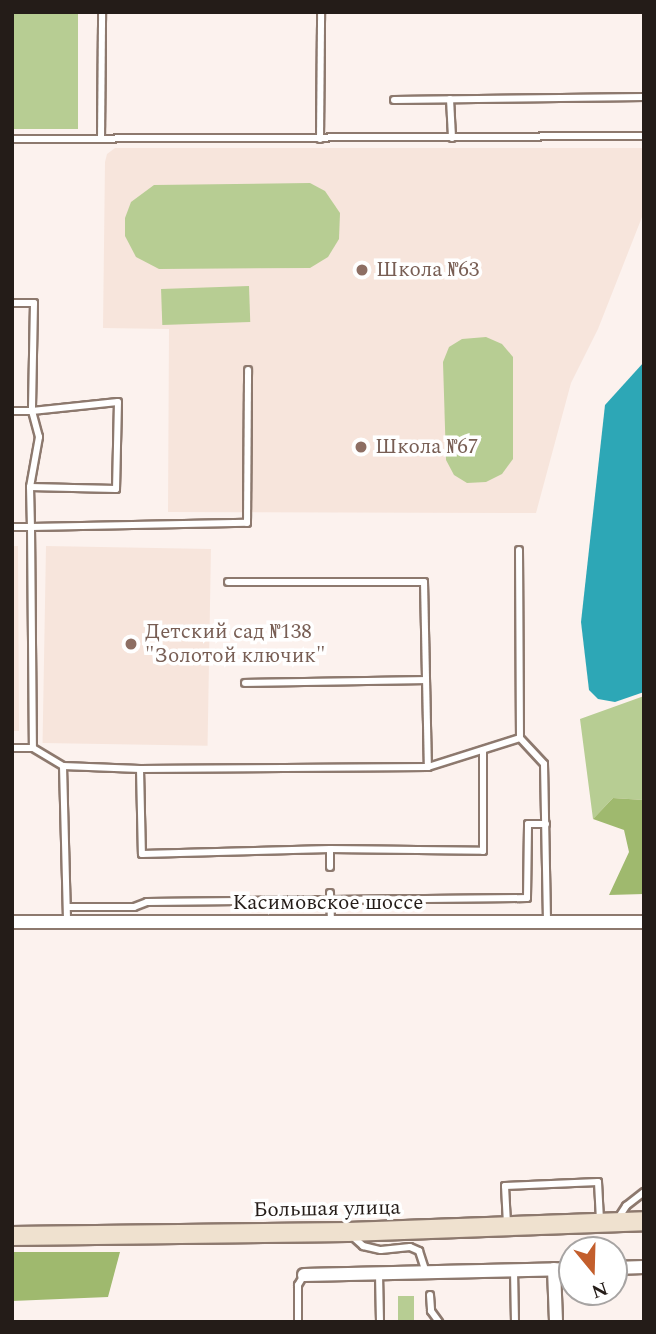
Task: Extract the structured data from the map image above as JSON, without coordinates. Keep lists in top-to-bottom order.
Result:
{
  "streets": {
    "street": ["Касимовское шоссе", "Большая улица"]
  },
  "places": ["Школа №63", "Школа №67", "Детский сад №138 \"Золотой ключик\""],
  "north": "bottom"
}
